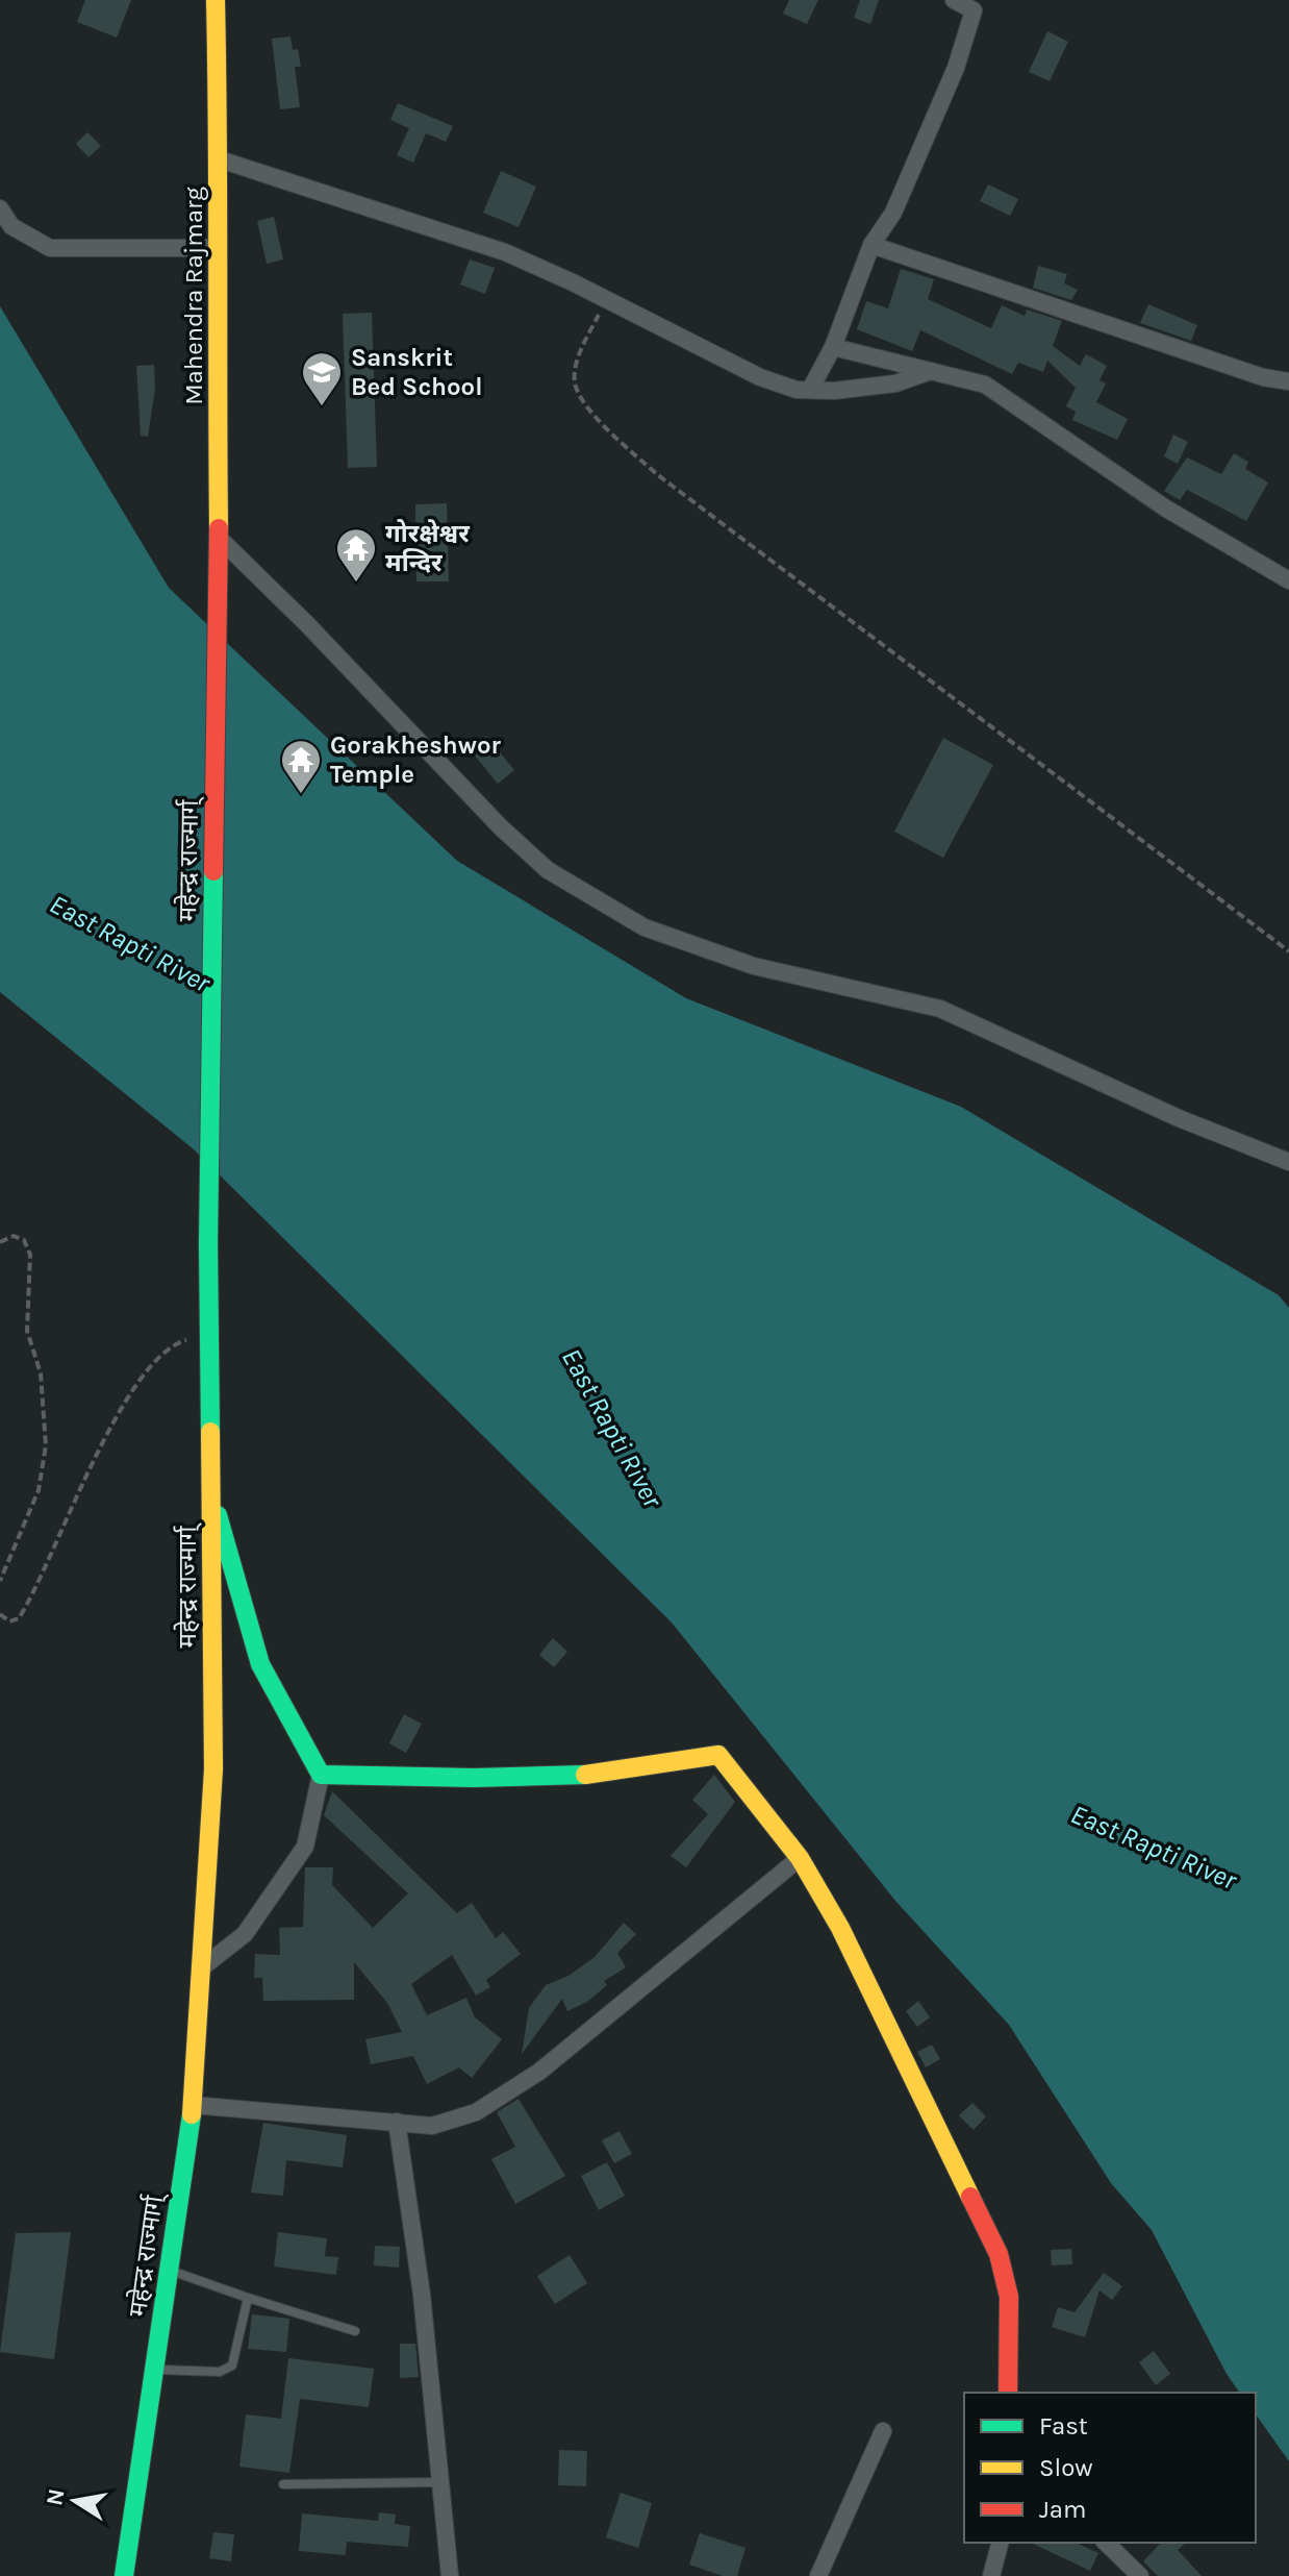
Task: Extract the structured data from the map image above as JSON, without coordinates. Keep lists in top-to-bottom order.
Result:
{
  "streets": {
    "main road": ["Mahendra Rajmarg", "महेन्द्र राज्मार्ग्"]
  },
  "crossings": [
    ["Mahendra Rajmarg", "महेन्द्र राज्मार्ग्"]
  ],
  "water": ["East Rapti River"],
  "places": {
    "school or university": ["Sanskrit Bed School"],
    "temple": ["गोरक्षेश्वर मन्दिर", "Gorakheshwor Temple"]
  },
  "legend": ["Fast", "Slow", "Jam"],
  "north": "left"
}
